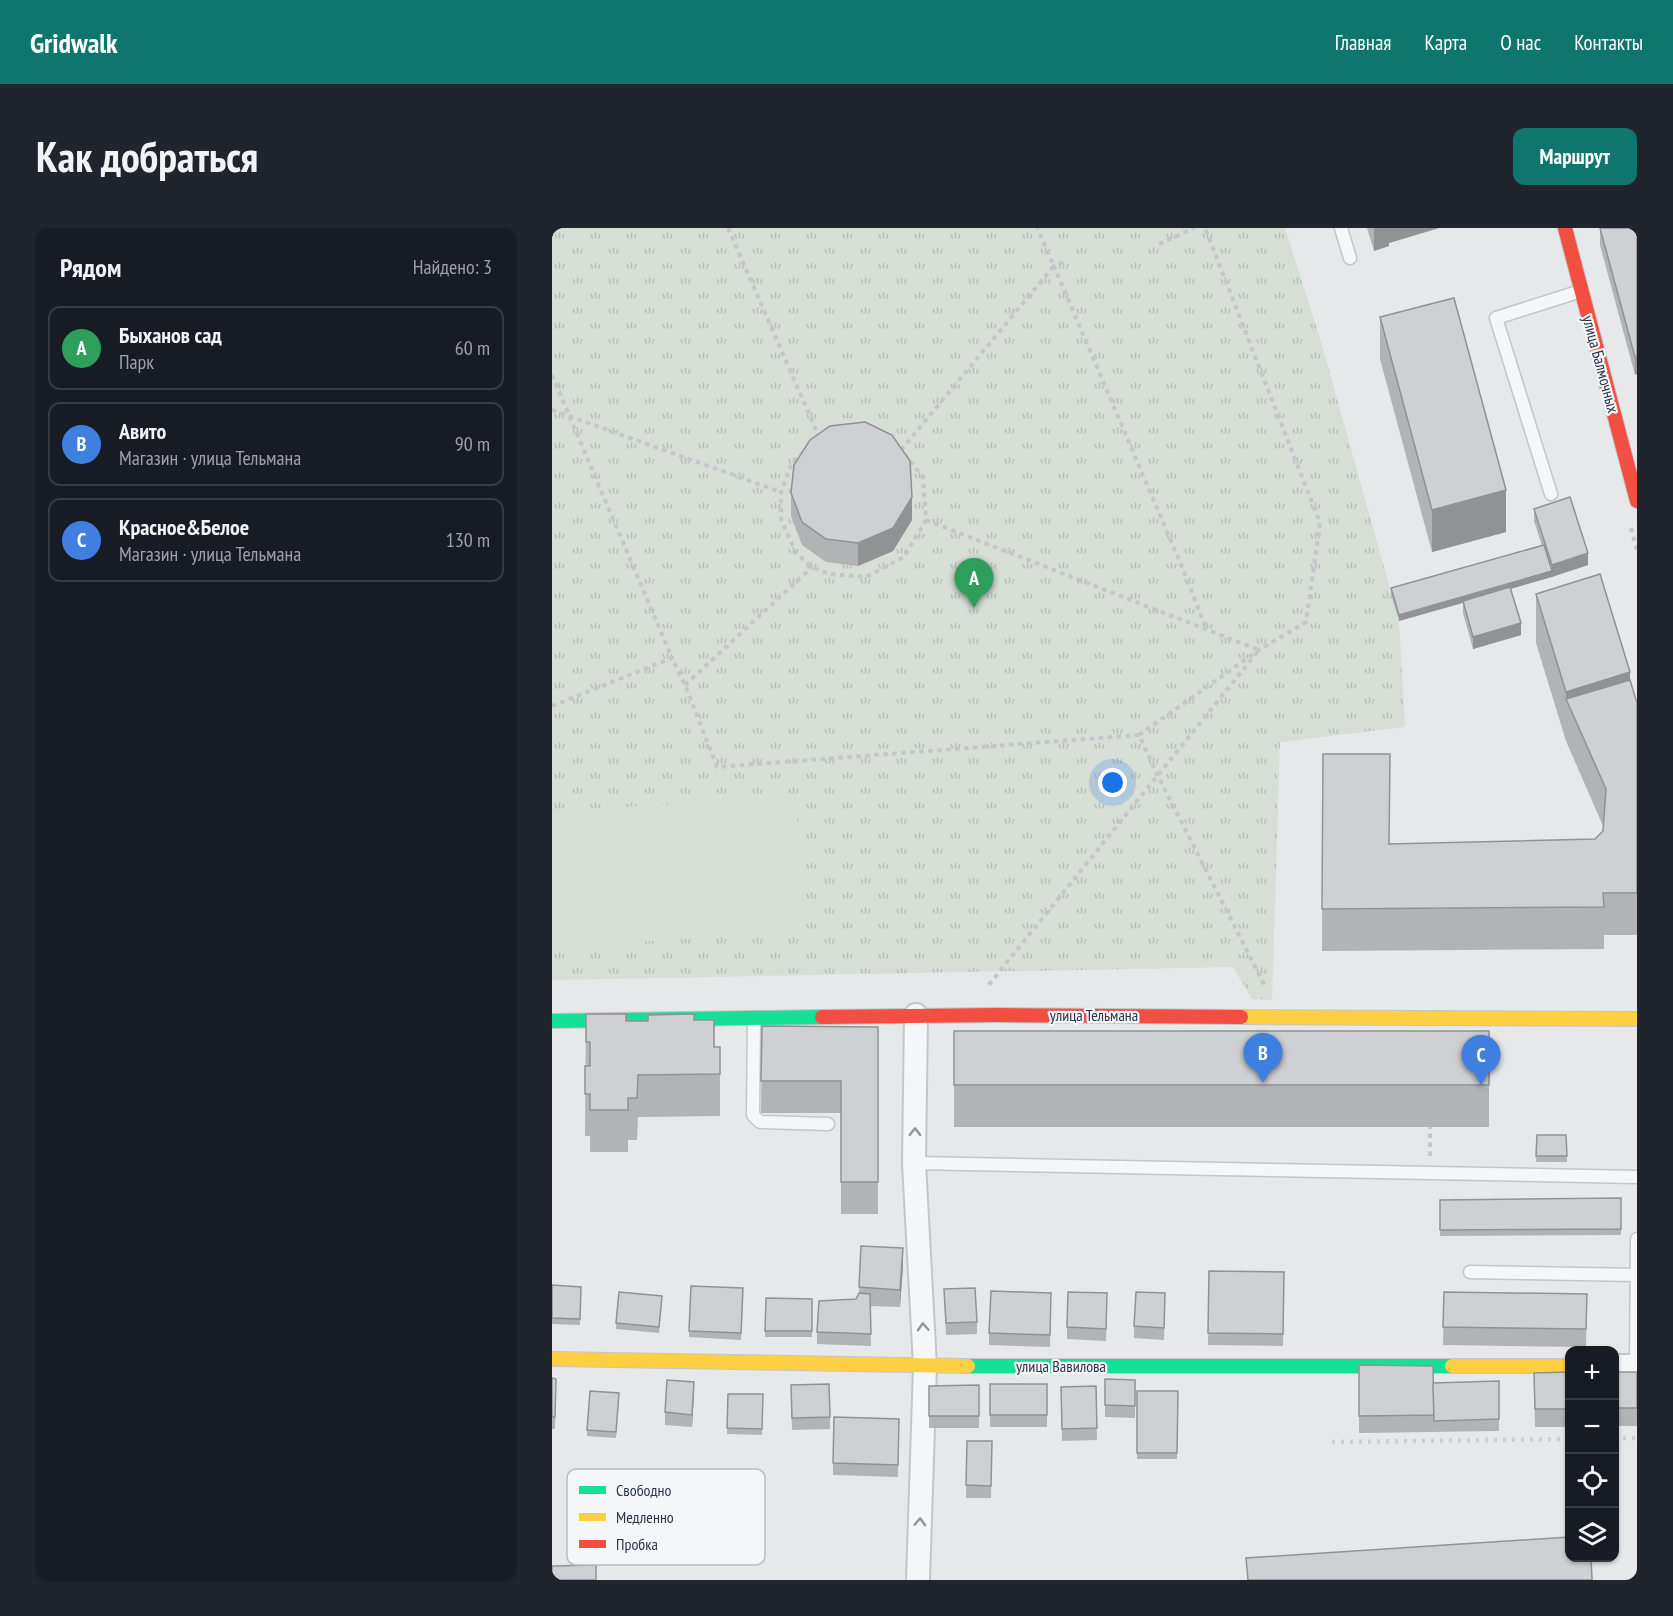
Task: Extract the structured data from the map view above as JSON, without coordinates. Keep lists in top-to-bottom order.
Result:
{
  "streets": {
    "street": ["улица Балмочных", "улица Тельмана", "улица Вавилова"]
  },
  "legend": ["Свободно", "Медленно", "Пробка"],
  "page": {
    "header": "Gridwalk",
    "nav": [
      "Главная",
      "Карта",
      "О нас",
      "Контакты"
    ],
    "buttons": "Маршрут",
    "title": "Как добраться",
    "heading": ["Рядом", "Найдено: 3"],
    "list": [
      {
        "mark": "A",
        "name": "Быханов сад",
        "note": "Парк",
        "value": "60 m"
      },
      {
        "mark": "B",
        "name": "Авито",
        "note": "Магазин · улица Тельмана",
        "value": "90 m"
      },
      {
        "mark": "C",
        "name": "Красное&Белое",
        "note": "Магазин · улица Тельмана",
        "value": "130 m"
      }
    ],
    "pins": ["A", "B", "C"],
    "map_buttons": ["+", "−"]
  }
}
